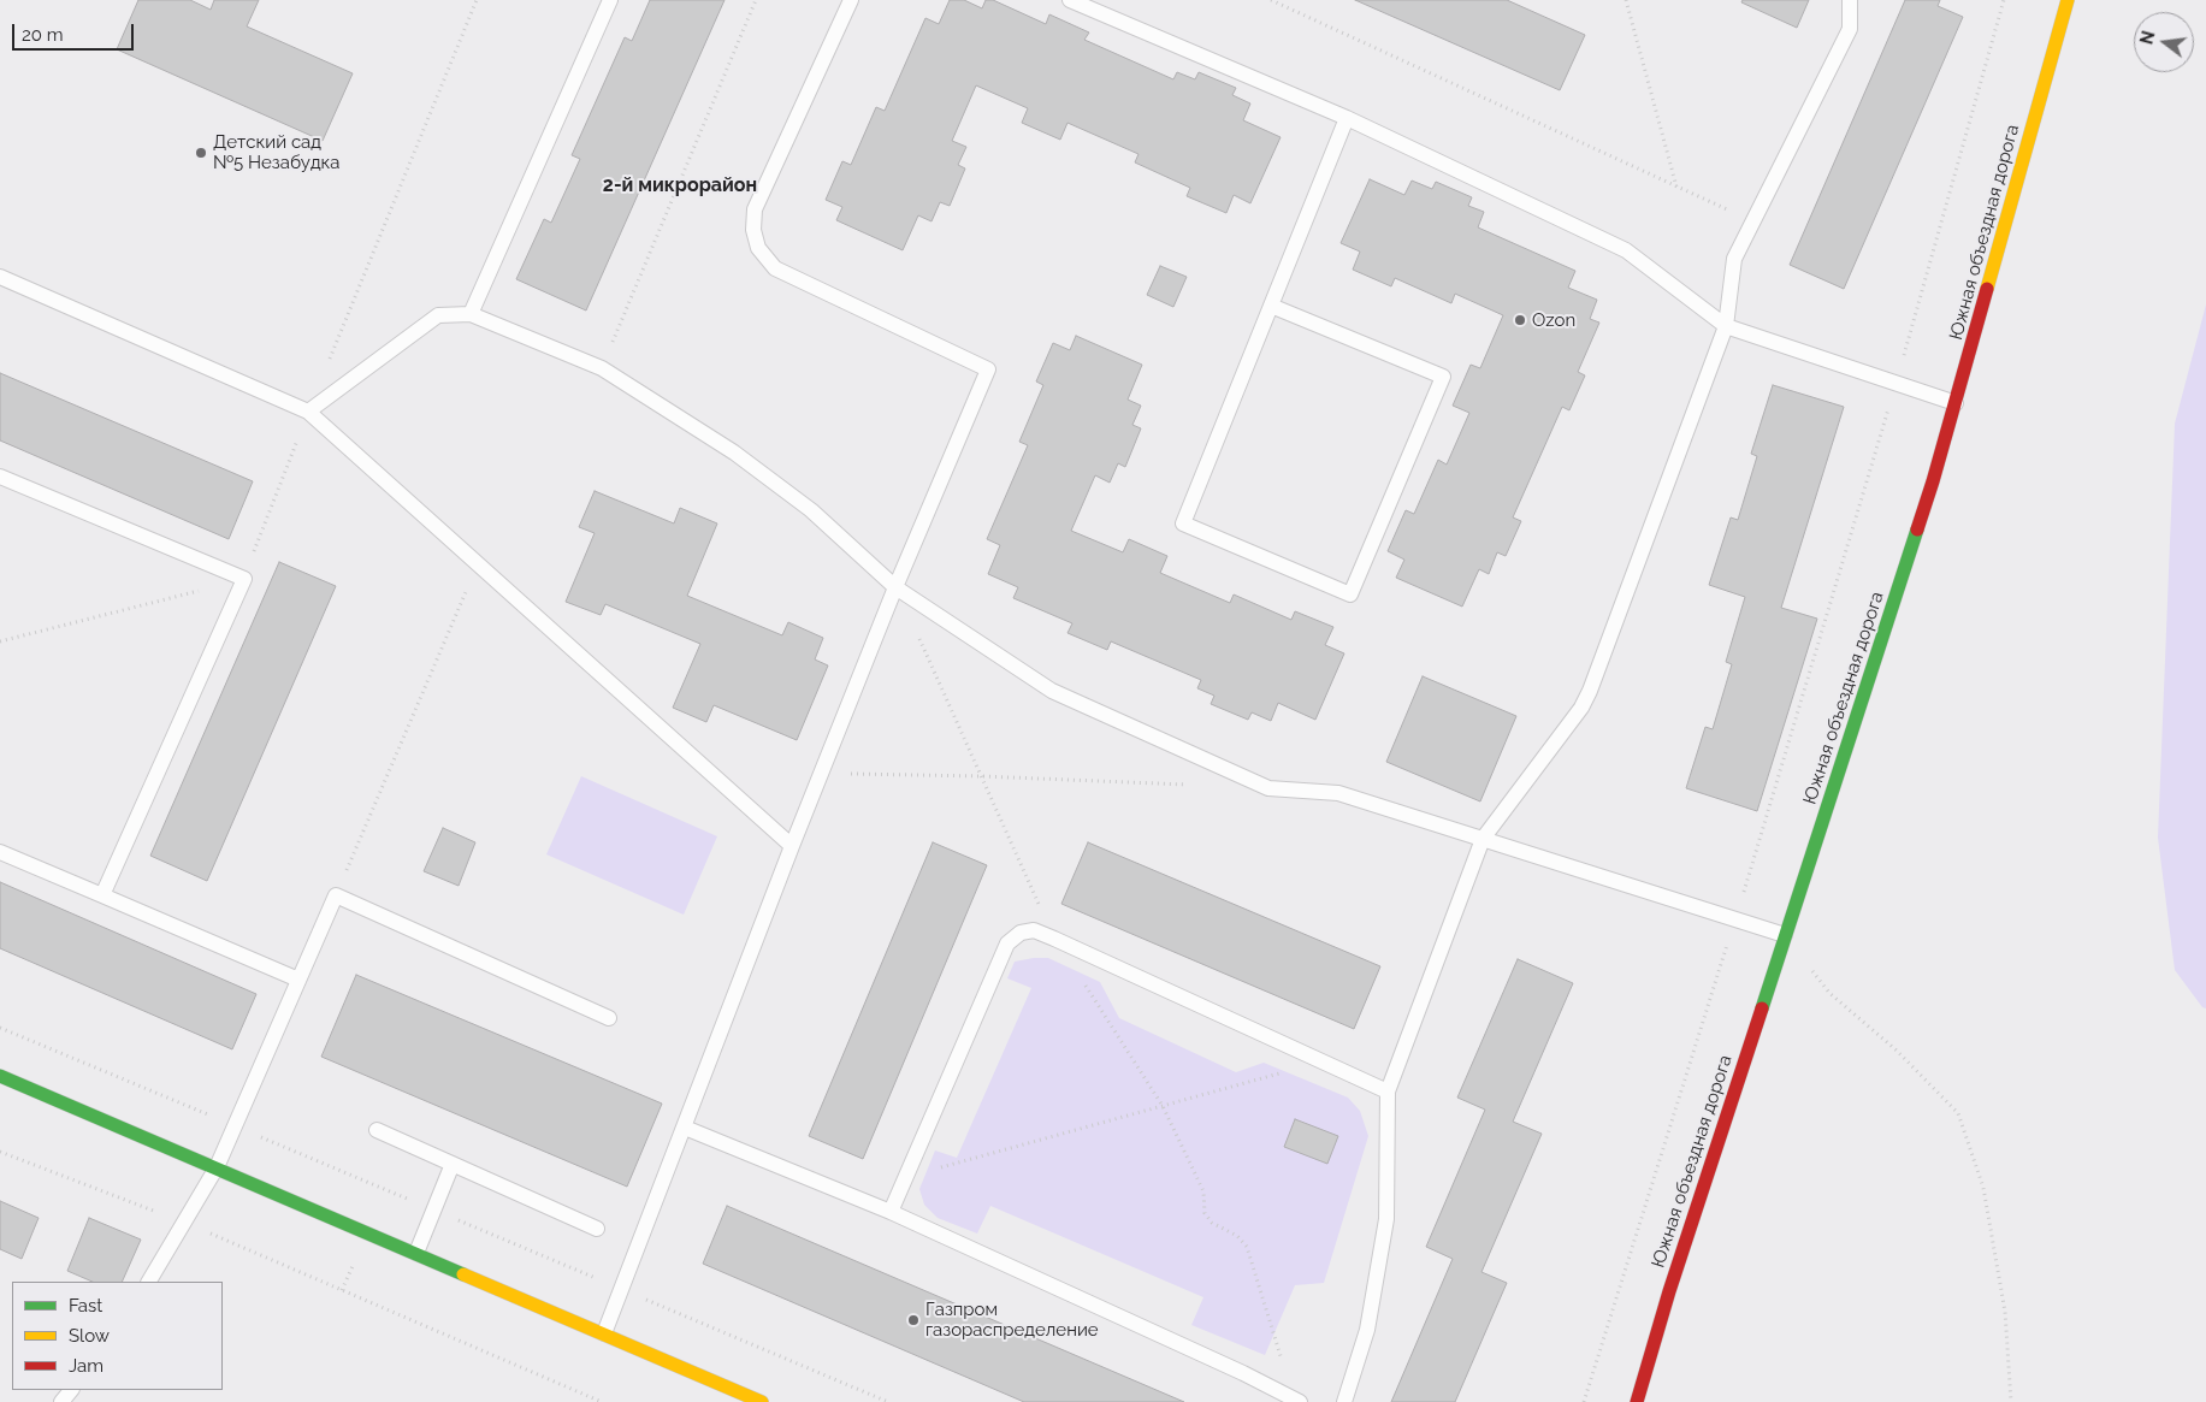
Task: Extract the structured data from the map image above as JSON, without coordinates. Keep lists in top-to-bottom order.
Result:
{
  "streets": {
    "street": ["Южная объездная дорога"]
  },
  "districts": ["2-й микрорайон"],
  "places": ["Детский сад №5 Незабудка", "Ozon", "Газпром газораспределение"],
  "legend": ["Fast", "Slow", "Jam"],
  "scale_bar": "20 m",
  "north": "left"
}
